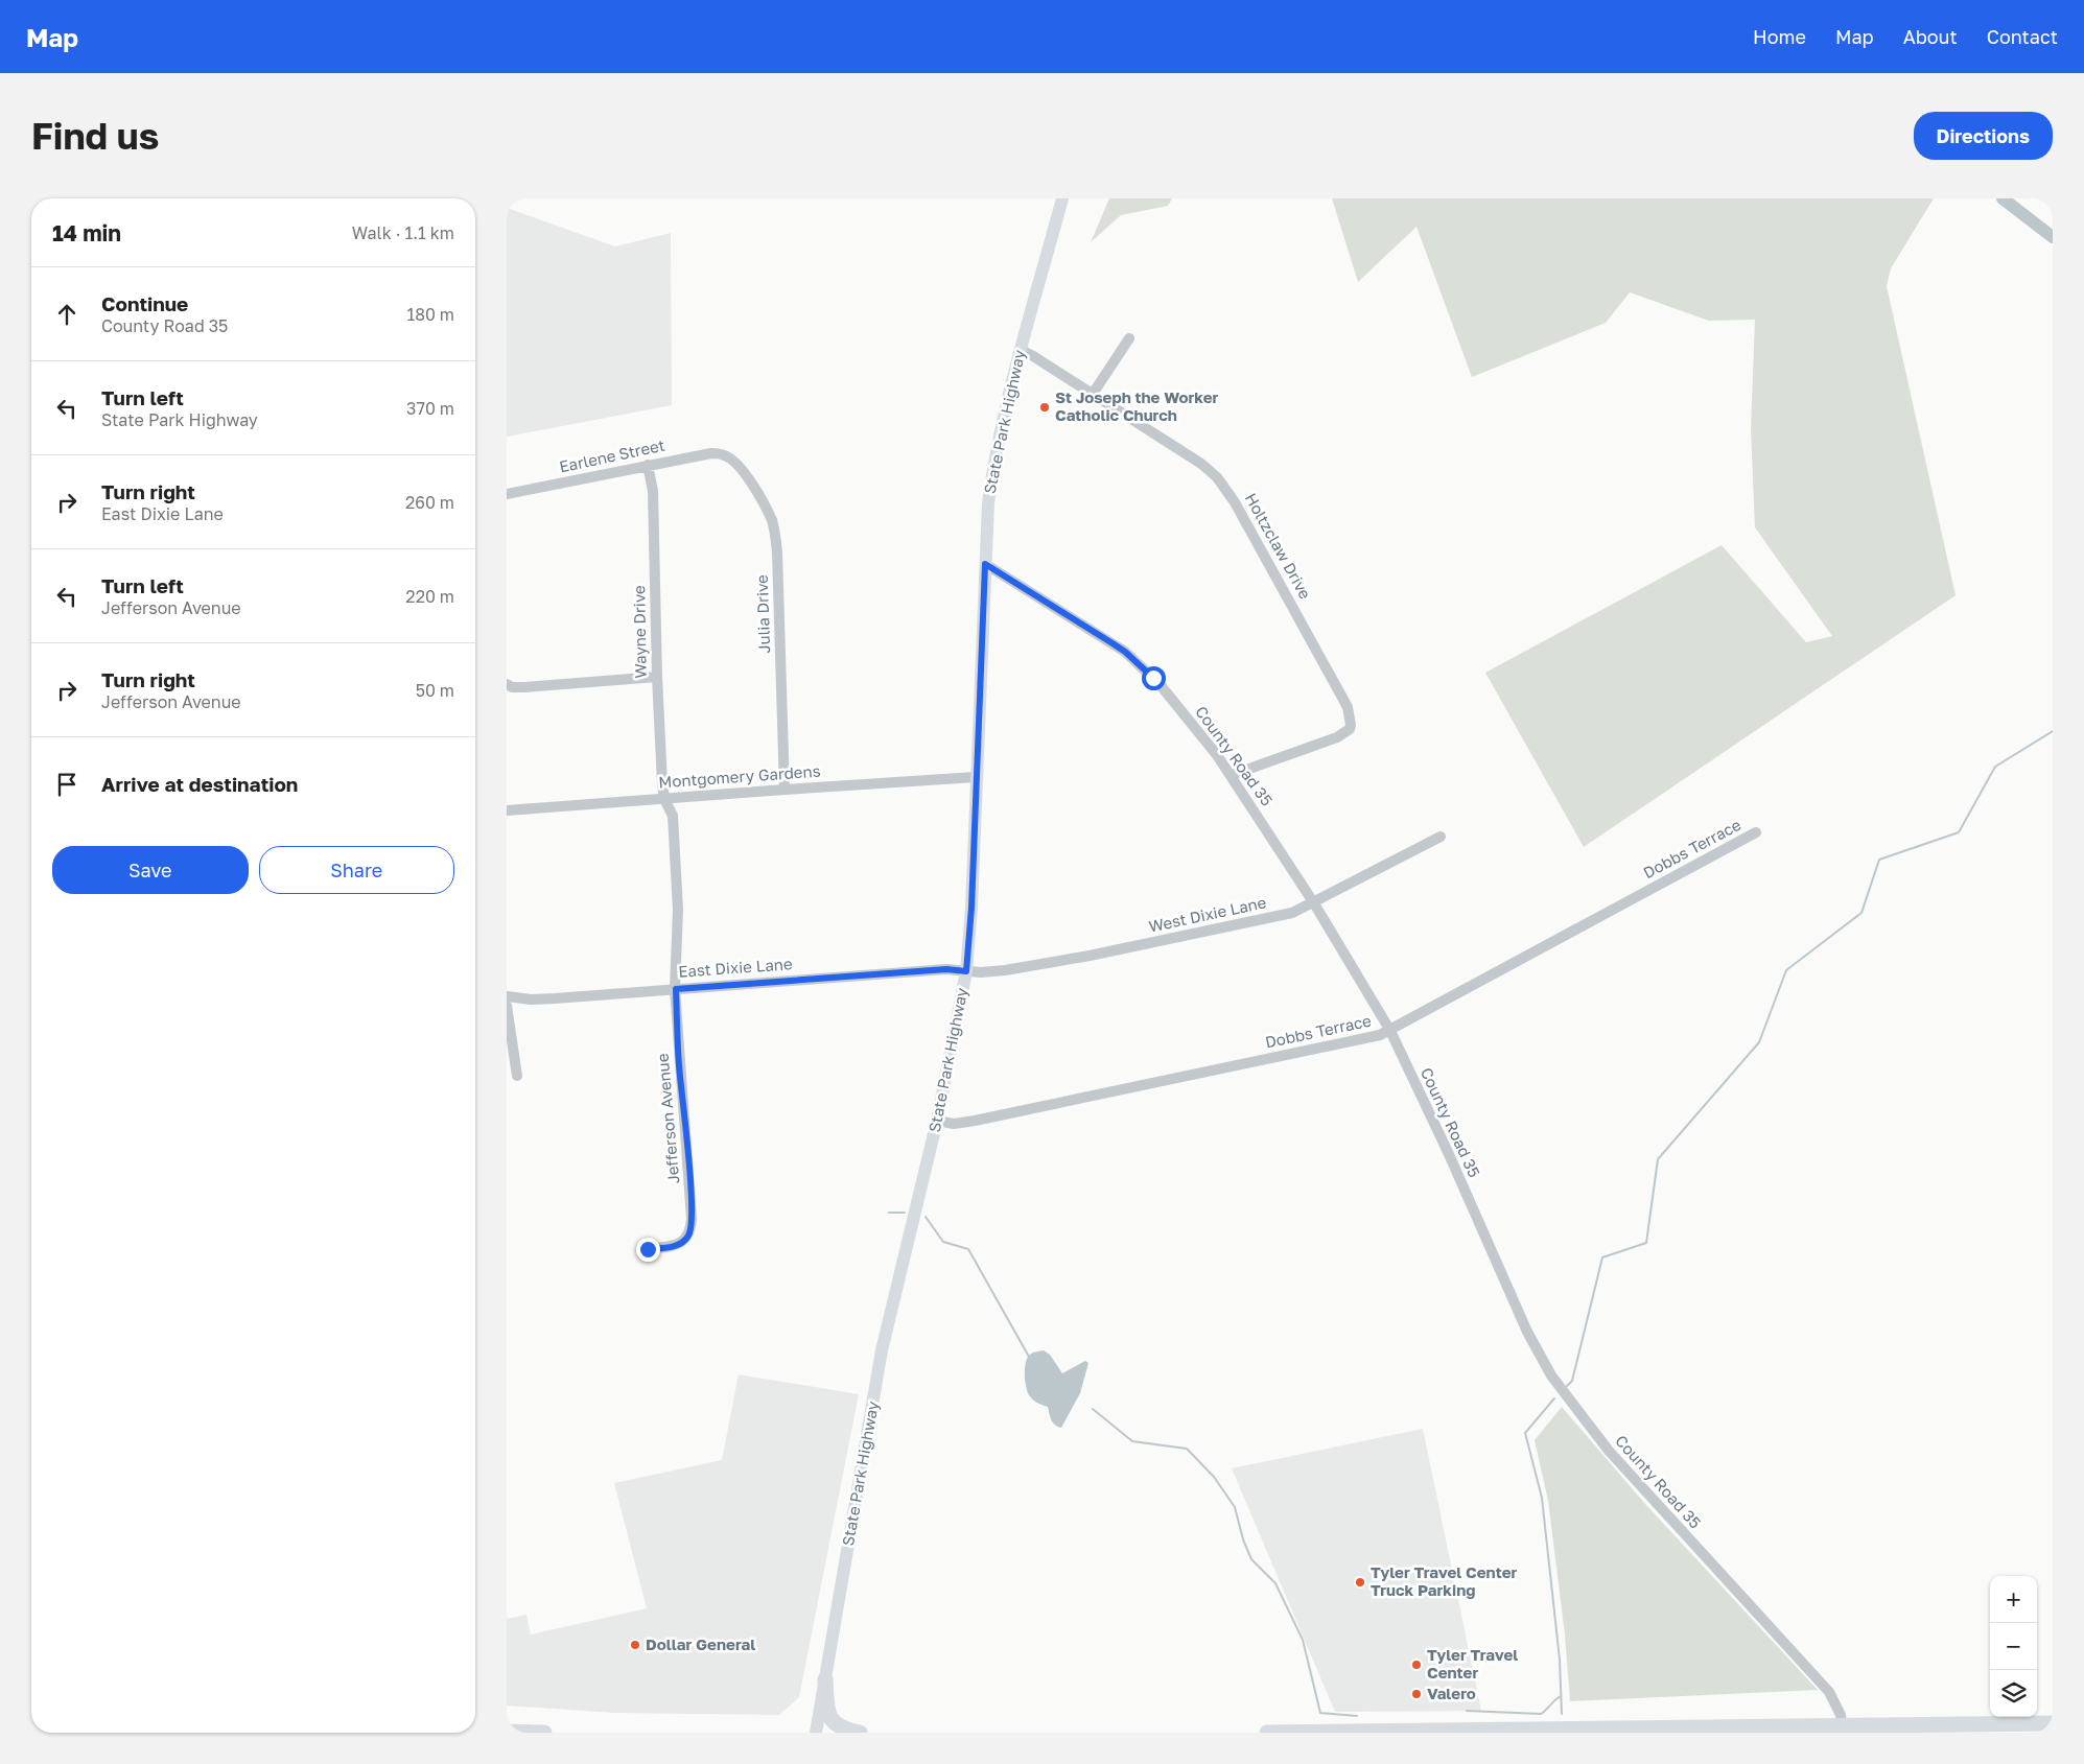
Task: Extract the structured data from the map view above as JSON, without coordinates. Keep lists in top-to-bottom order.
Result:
{
  "streets": {
    "main road": ["State Park Highway"],
    "street": [
      "Earlene Street",
      "Holtzclaw Drive",
      "Julia Drive",
      "Wayne Drive",
      "County Road 35",
      "Montgomery Gardens",
      "Dobbs Terrace",
      "West Dixie Lane",
      "East Dixie Lane",
      "Jefferson Avenue"
    ]
  },
  "crossings": [
    ["State Park Highway", "Holtzclaw Drive"],
    ["State Park Highway", "County Road 35"],
    ["State Park Highway", "Montgomery Gardens"],
    ["State Park Highway", "Dobbs Terrace"],
    ["State Park Highway", "West Dixie Lane"],
    ["State Park Highway", "East Dixie Lane"],
    ["Earlene Street", "Julia Drive"],
    ["Earlene Street", "Wayne Drive"],
    ["Holtzclaw Drive", "County Road 35"],
    ["Julia Drive", "Montgomery Gardens"],
    ["Wayne Drive", "Montgomery Gardens"],
    ["Wayne Drive", "Jefferson Avenue"],
    ["County Road 35", "Dobbs Terrace"],
    ["County Road 35", "West Dixie Lane"],
    ["Montgomery Gardens", "Jefferson Avenue"],
    ["West Dixie Lane", "East Dixie Lane"],
    ["East Dixie Lane", "Jefferson Avenue"]
  ],
  "places": [
    "St Joseph the Worker Catholic Church",
    "Tyler Travel Center Truck Parking",
    "Dollar General",
    "Tyler Travel Center",
    "Valero"
  ],
  "page": {
    "header": "Map",
    "nav": [
      "Home",
      "Map",
      "About",
      "Contact"
    ],
    "buttons": [
      "Directions",
      ["Save", "Share"]
    ],
    "title": "Find us",
    "heading": ["14 min", "Walk · 1.1 km"],
    "list": [
      ["Continue", "County Road 35", "180 m"],
      ["Turn left", "State Park Highway", "370 m"],
      ["Turn right", "East Dixie Lane", "260 m"],
      ["Turn left", "Jefferson Avenue", "220 m"],
      ["Turn right", "Jefferson Avenue", "50 m"],
      "Arrive at destination"
    ],
    "map_buttons": ["+", "−"]
  }
}
